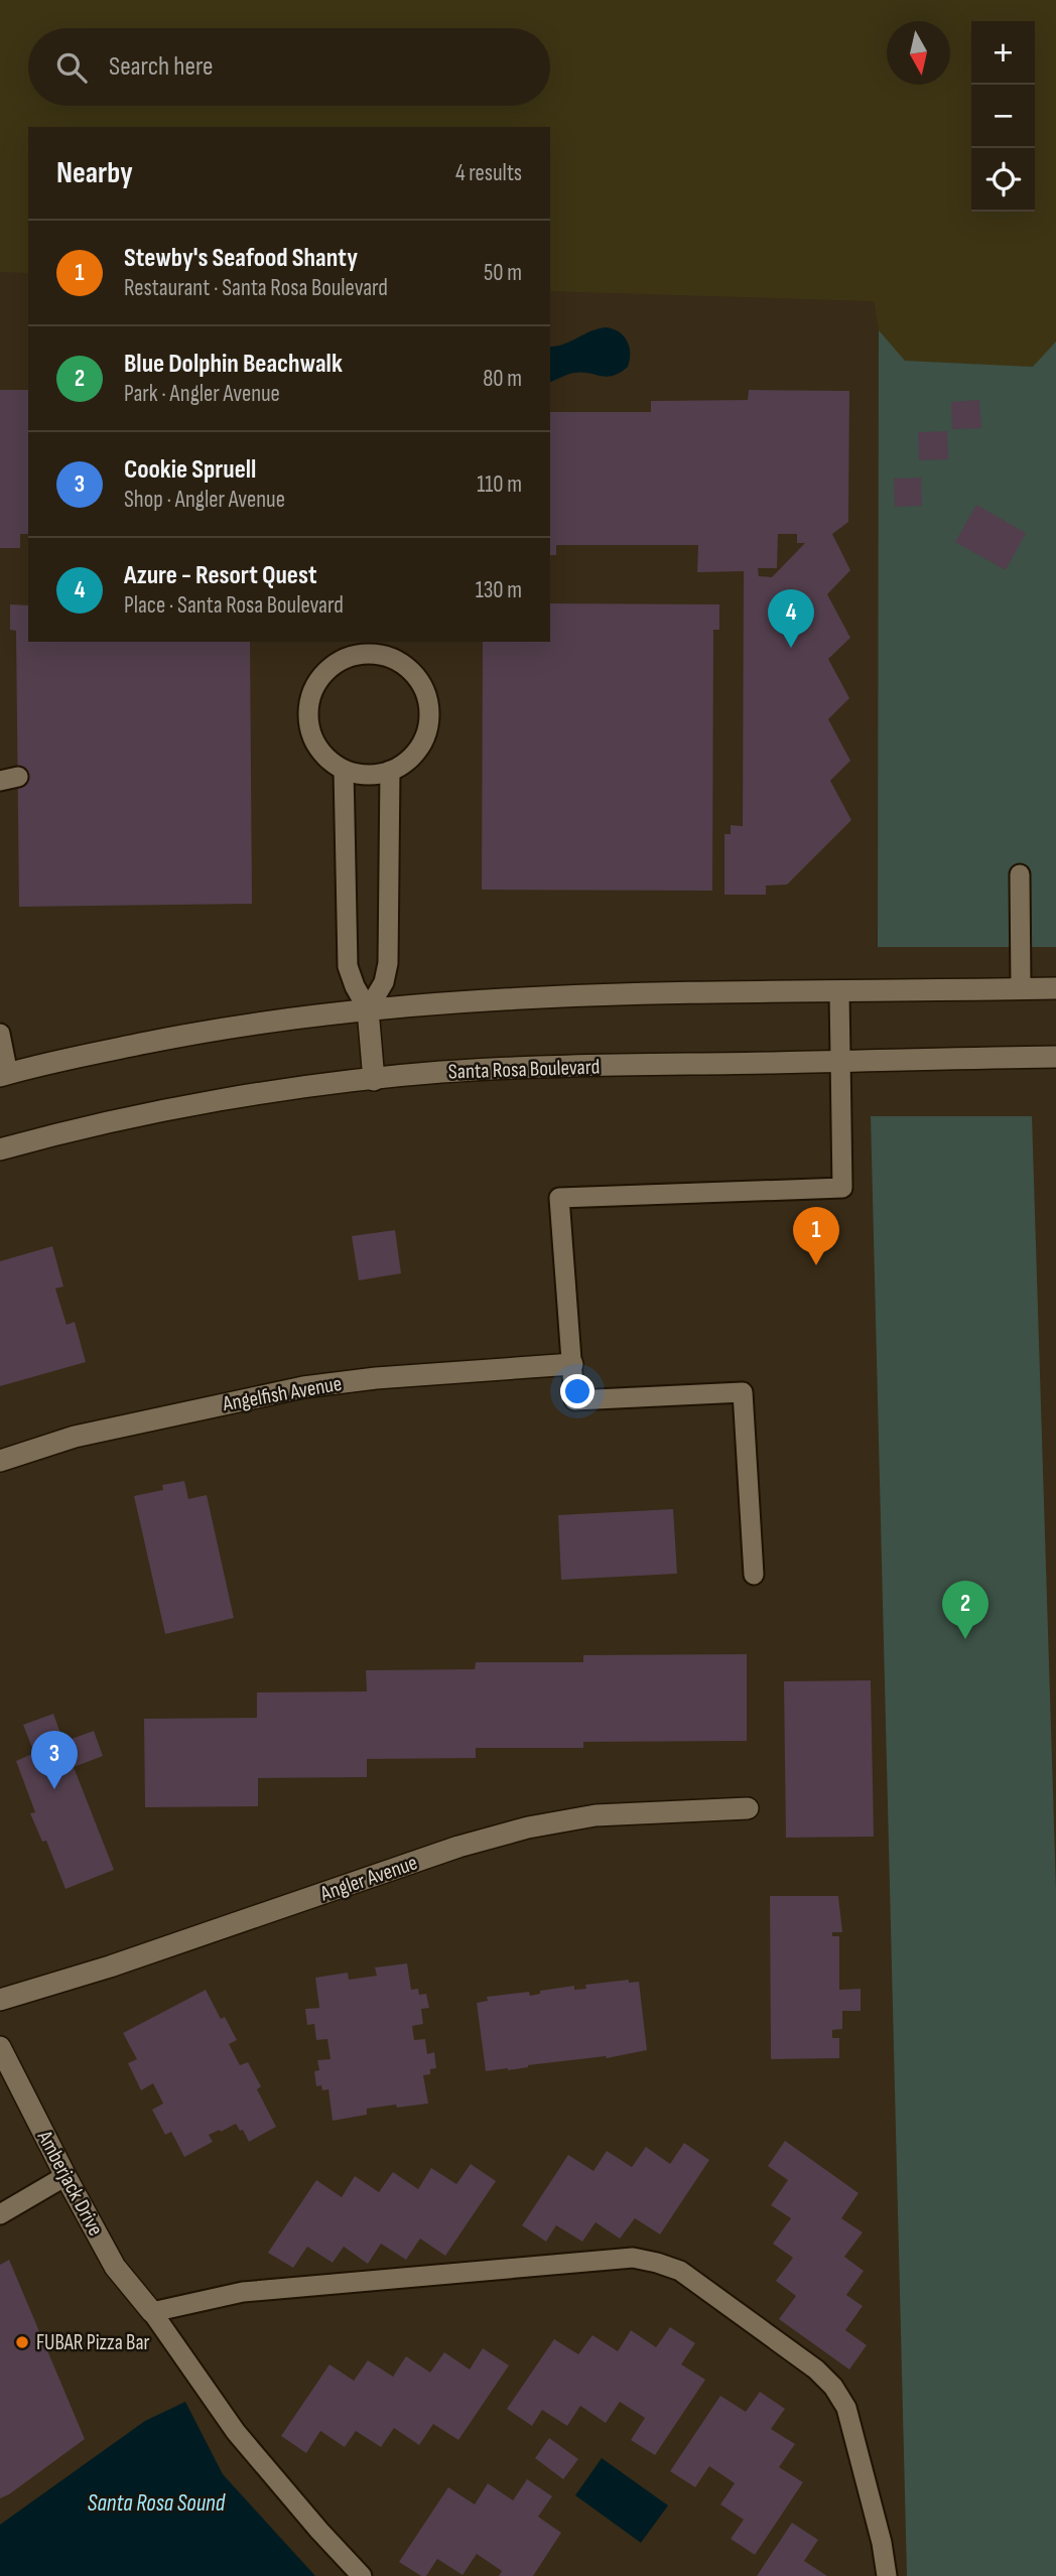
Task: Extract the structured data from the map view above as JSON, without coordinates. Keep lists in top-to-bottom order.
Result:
{
  "streets": {
    "street": [
      "Santa Rosa Boulevard",
      "Angelfish Avenue",
      "Angler Avenue",
      "Amberjack Drive"
    ]
  },
  "water": ["Santa Rosa Sound"],
  "places": ["FUBAR Pizza Bar"],
  "north": "bottom",
  "page": {
    "map_buttons": ["+", "−"],
    "search": "Search here",
    "heading": ["Nearby", "4 results"],
    "list": [
      {
        "mark": "1",
        "name": "Stewby's Seafood Shanty",
        "note": "Restaurant · Santa Rosa Boulevard",
        "value": "50 m"
      },
      {
        "mark": "2",
        "name": "Blue Dolphin Beachwalk",
        "note": "Park · Angler Avenue",
        "value": "80 m"
      },
      {
        "mark": "3",
        "name": "Cookie Spruell",
        "note": "Shop · Angler Avenue",
        "value": "110 m"
      },
      {
        "mark": "4",
        "name": "Azure - Resort Quest",
        "note": "Place · Santa Rosa Boulevard",
        "value": "130 m"
      }
    ],
    "pins": [
      "4",
      "1",
      "2",
      "3"
    ]
  }
}
